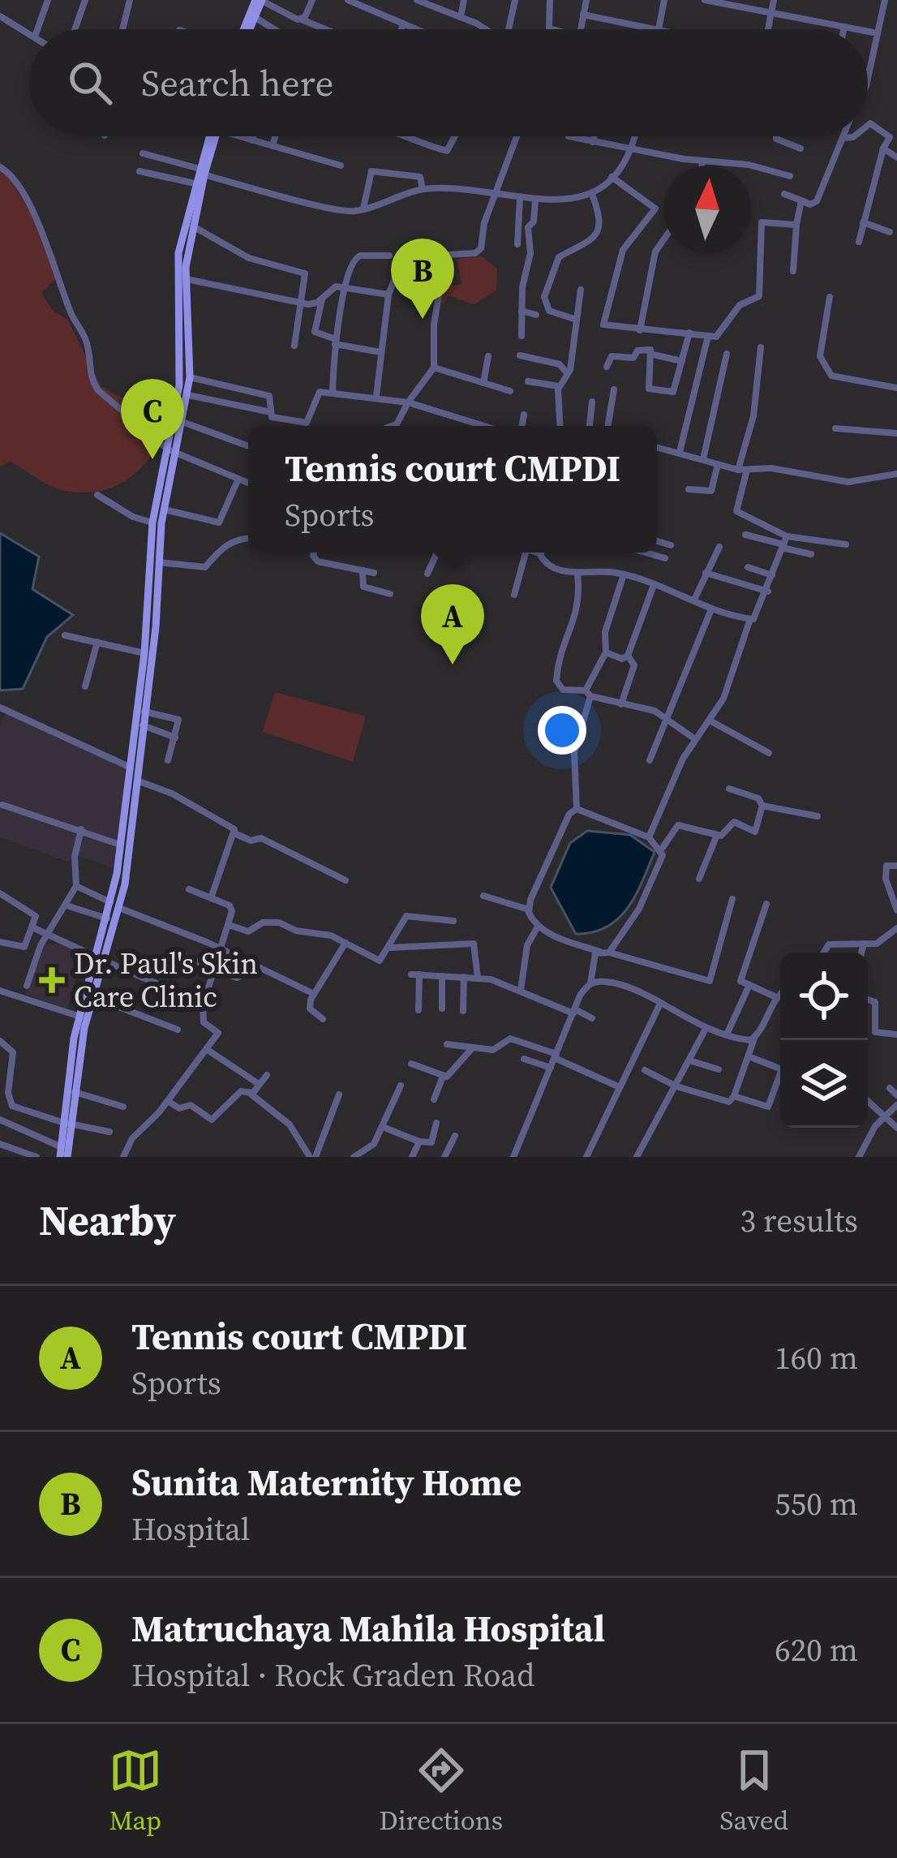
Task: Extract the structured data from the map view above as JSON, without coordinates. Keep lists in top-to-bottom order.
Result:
{
  "places": {
    "health": ["Dr. Paul's Skin Care Clinic"]
  },
  "north": "top",
  "page": {
    "search": "Search here",
    "pins": ["B", "C", "A"],
    "popup": ["Tennis court CMPDI", "Sports"],
    "heading": ["Nearby", "3 results"],
    "list": [
      {
        "mark": "A",
        "name": "Tennis court CMPDI",
        "note": "Sports",
        "value": "160 m"
      },
      {
        "mark": "B",
        "name": "Sunita Maternity Home",
        "note": "Hospital",
        "value": "550 m"
      },
      {
        "mark": "C",
        "name": "Matruchaya Mahila Hospital",
        "note": "Hospital · Rock Graden Road",
        "value": "620 m"
      }
    ],
    "nav": ["Map", "Directions", "Saved"]
  }
}
